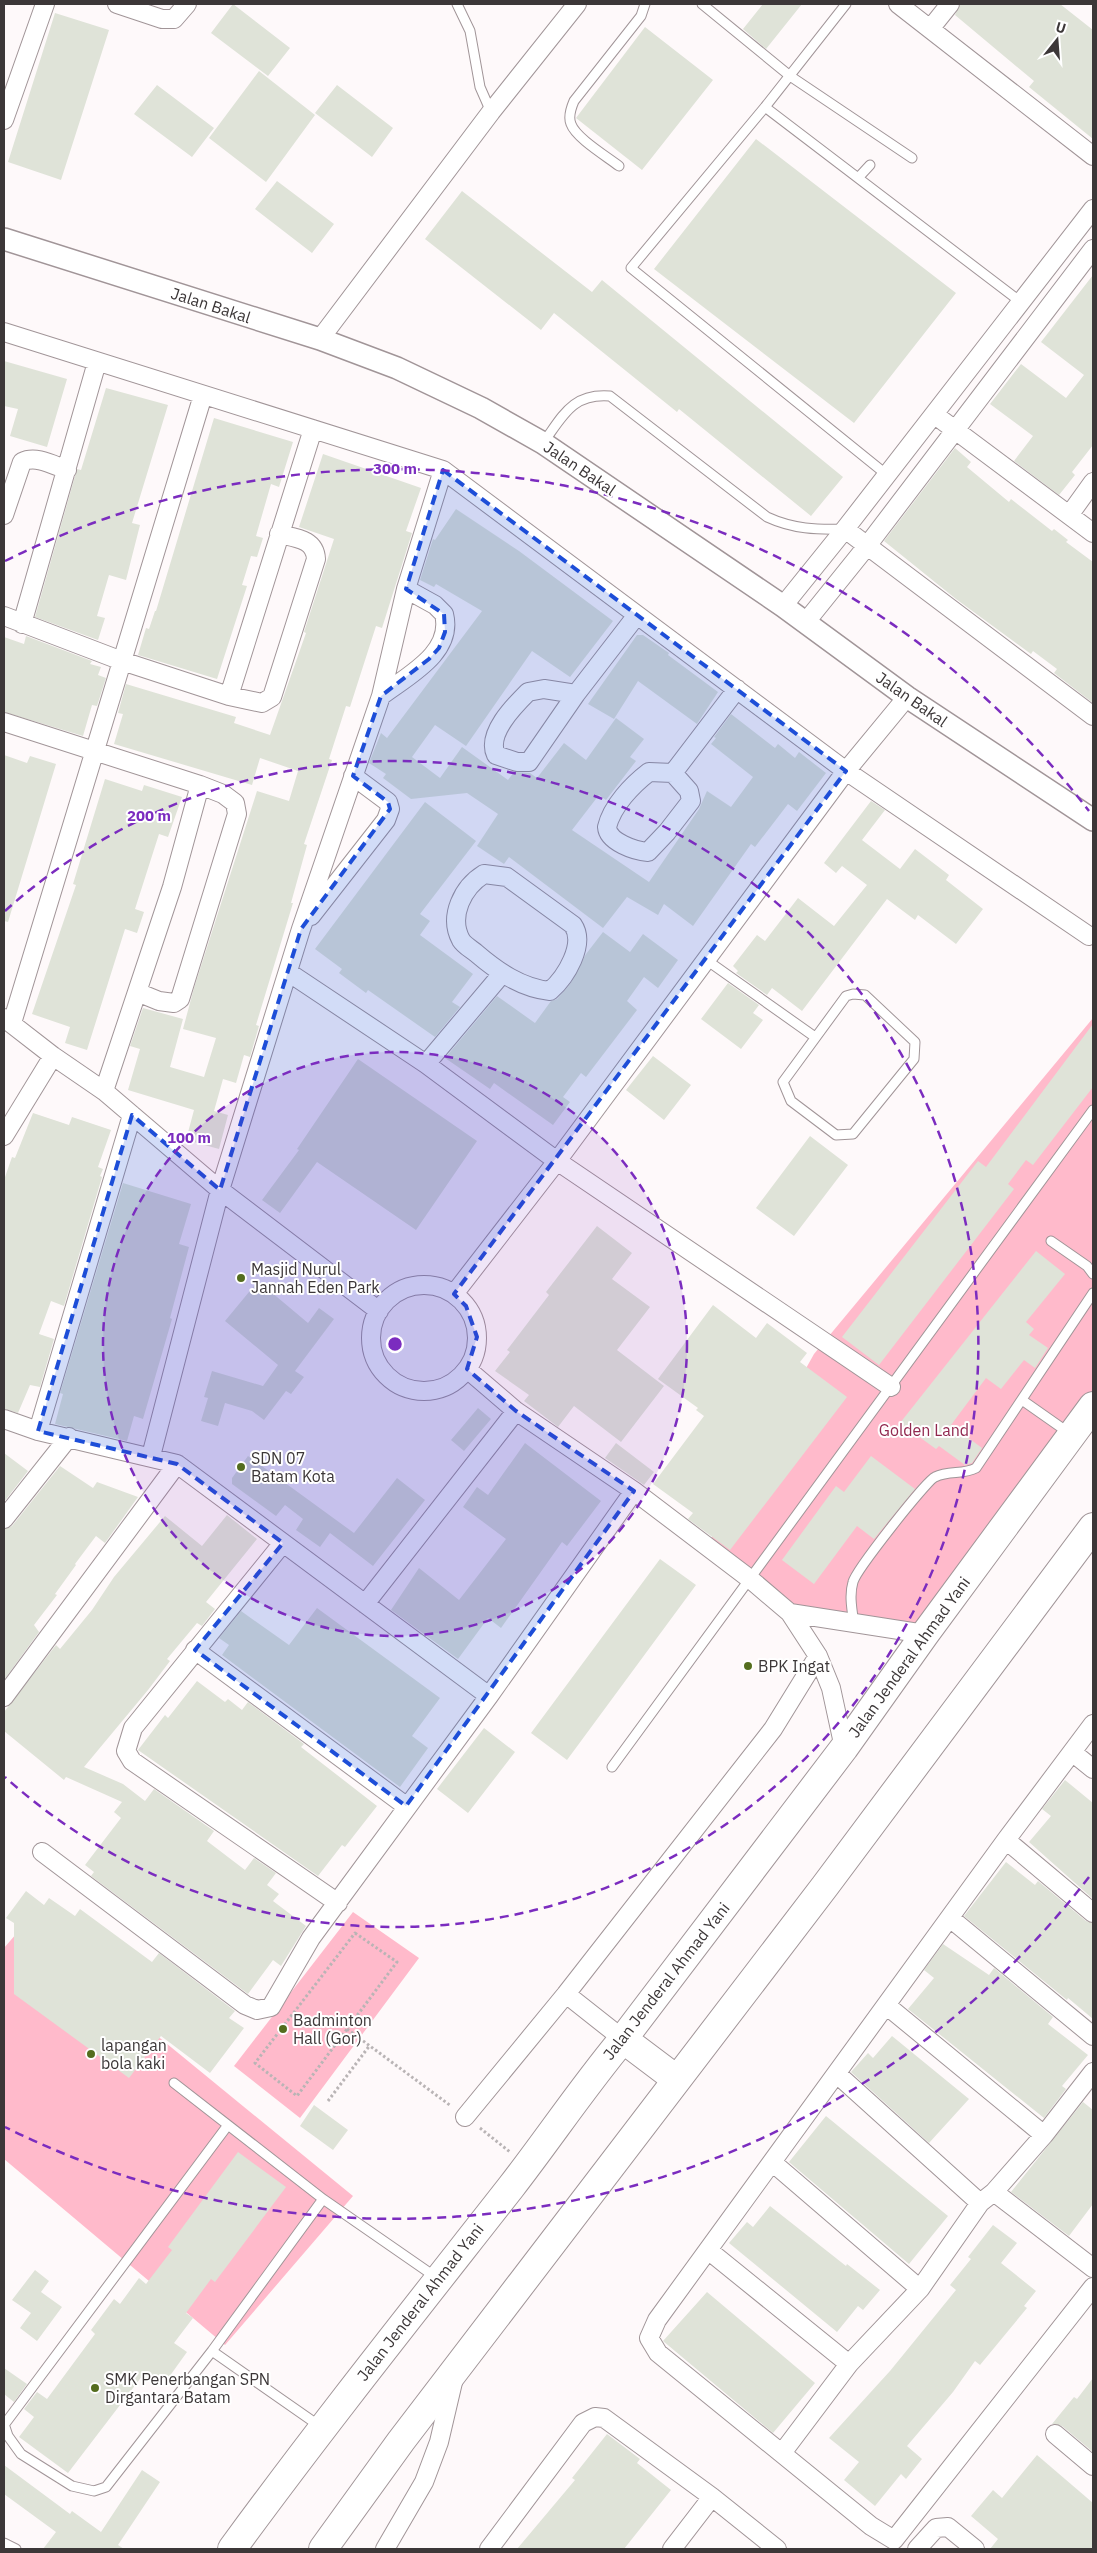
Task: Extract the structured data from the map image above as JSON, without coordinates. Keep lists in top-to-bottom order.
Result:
{
  "streets": {
    "highway": ["Jalan Jenderal Ahmad Yani"],
    "street": ["Jalan Bakal"]
  },
  "parks": ["Golden Land"],
  "places": [
    "Masjid Nurul Jannah Eden Park",
    "SDN 07 Batam Kota",
    "BPK Ingat",
    "Badminton Hall (Gor)",
    "lapangan bola kaki",
    "SMK Penerbangan SPN Dirgantara Batam"
  ],
  "north": "top",
  "rings": ["300 m", "200 m", "100 m"]
}
